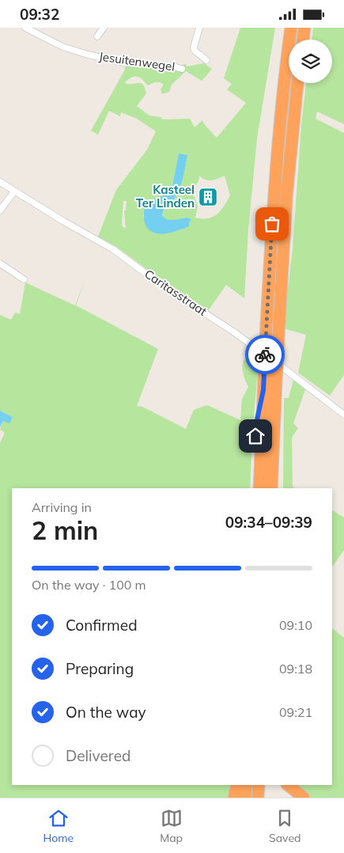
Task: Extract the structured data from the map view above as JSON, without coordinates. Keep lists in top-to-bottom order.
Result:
{
  "streets": {
    "street": ["Jesuitenwegel", "Caritasstraat"]
  },
  "places": {
    "building": ["Kasteel Ter Linden"]
  },
  "page": {
    "status": "09:32",
    "heading": ["2 min", "Arriving in", "09:34–09:39"],
    "bar": "On the way · 100 m",
    "list": [
      ["Confirmed", "09:10"],
      ["Preparing", "09:18"],
      ["On the way", "09:21"],
      "Delivered"
    ],
    "tabs": ["Home", "Map", "Saved"]
  }
}
